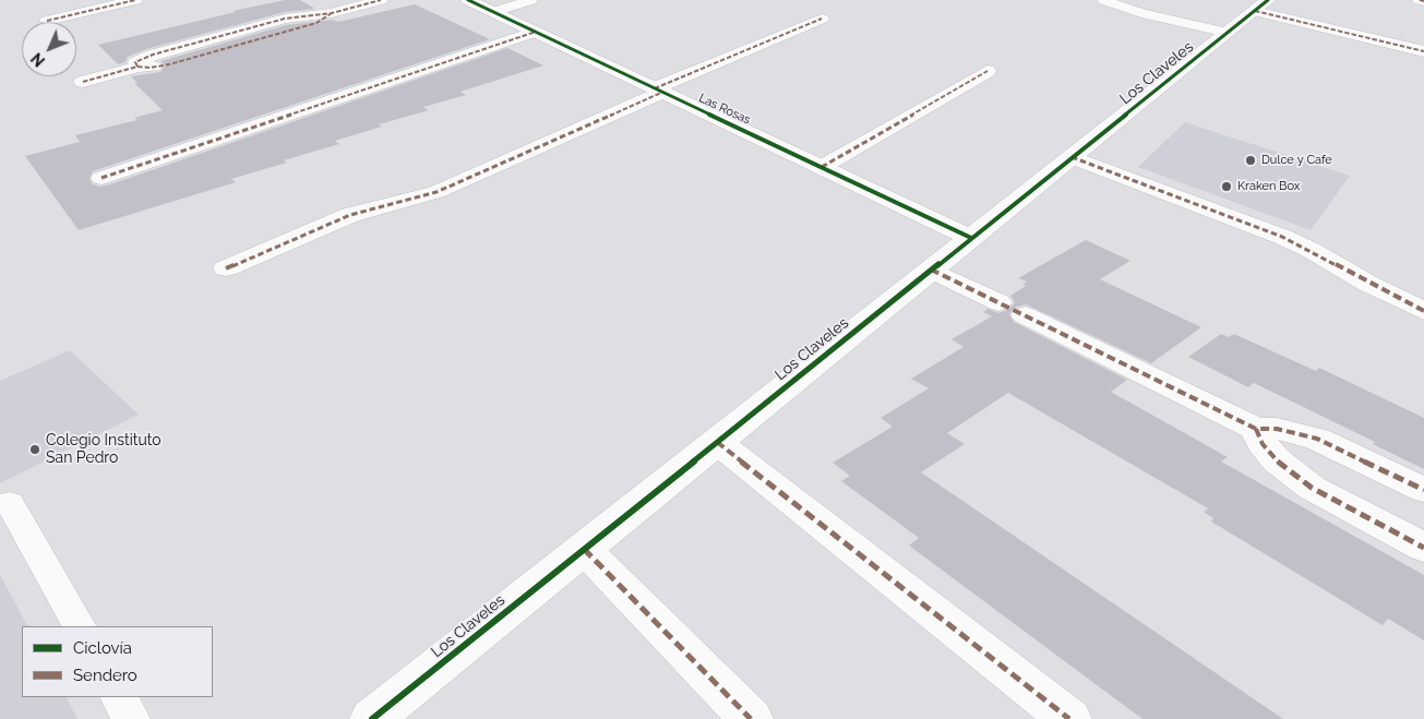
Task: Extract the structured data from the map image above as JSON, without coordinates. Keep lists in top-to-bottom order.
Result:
{
  "streets": {
    "street": ["Los Claveles", "Las Rosas"]
  },
  "crossings": [
    ["Los Claveles", "Las Rosas"]
  ],
  "places": ["Dulce y Cafe", "Kraken Box", "Colegio Instituto San Pedro"],
  "legend": ["Ciclovía", "Sendero"],
  "north": "bottom left"
}
